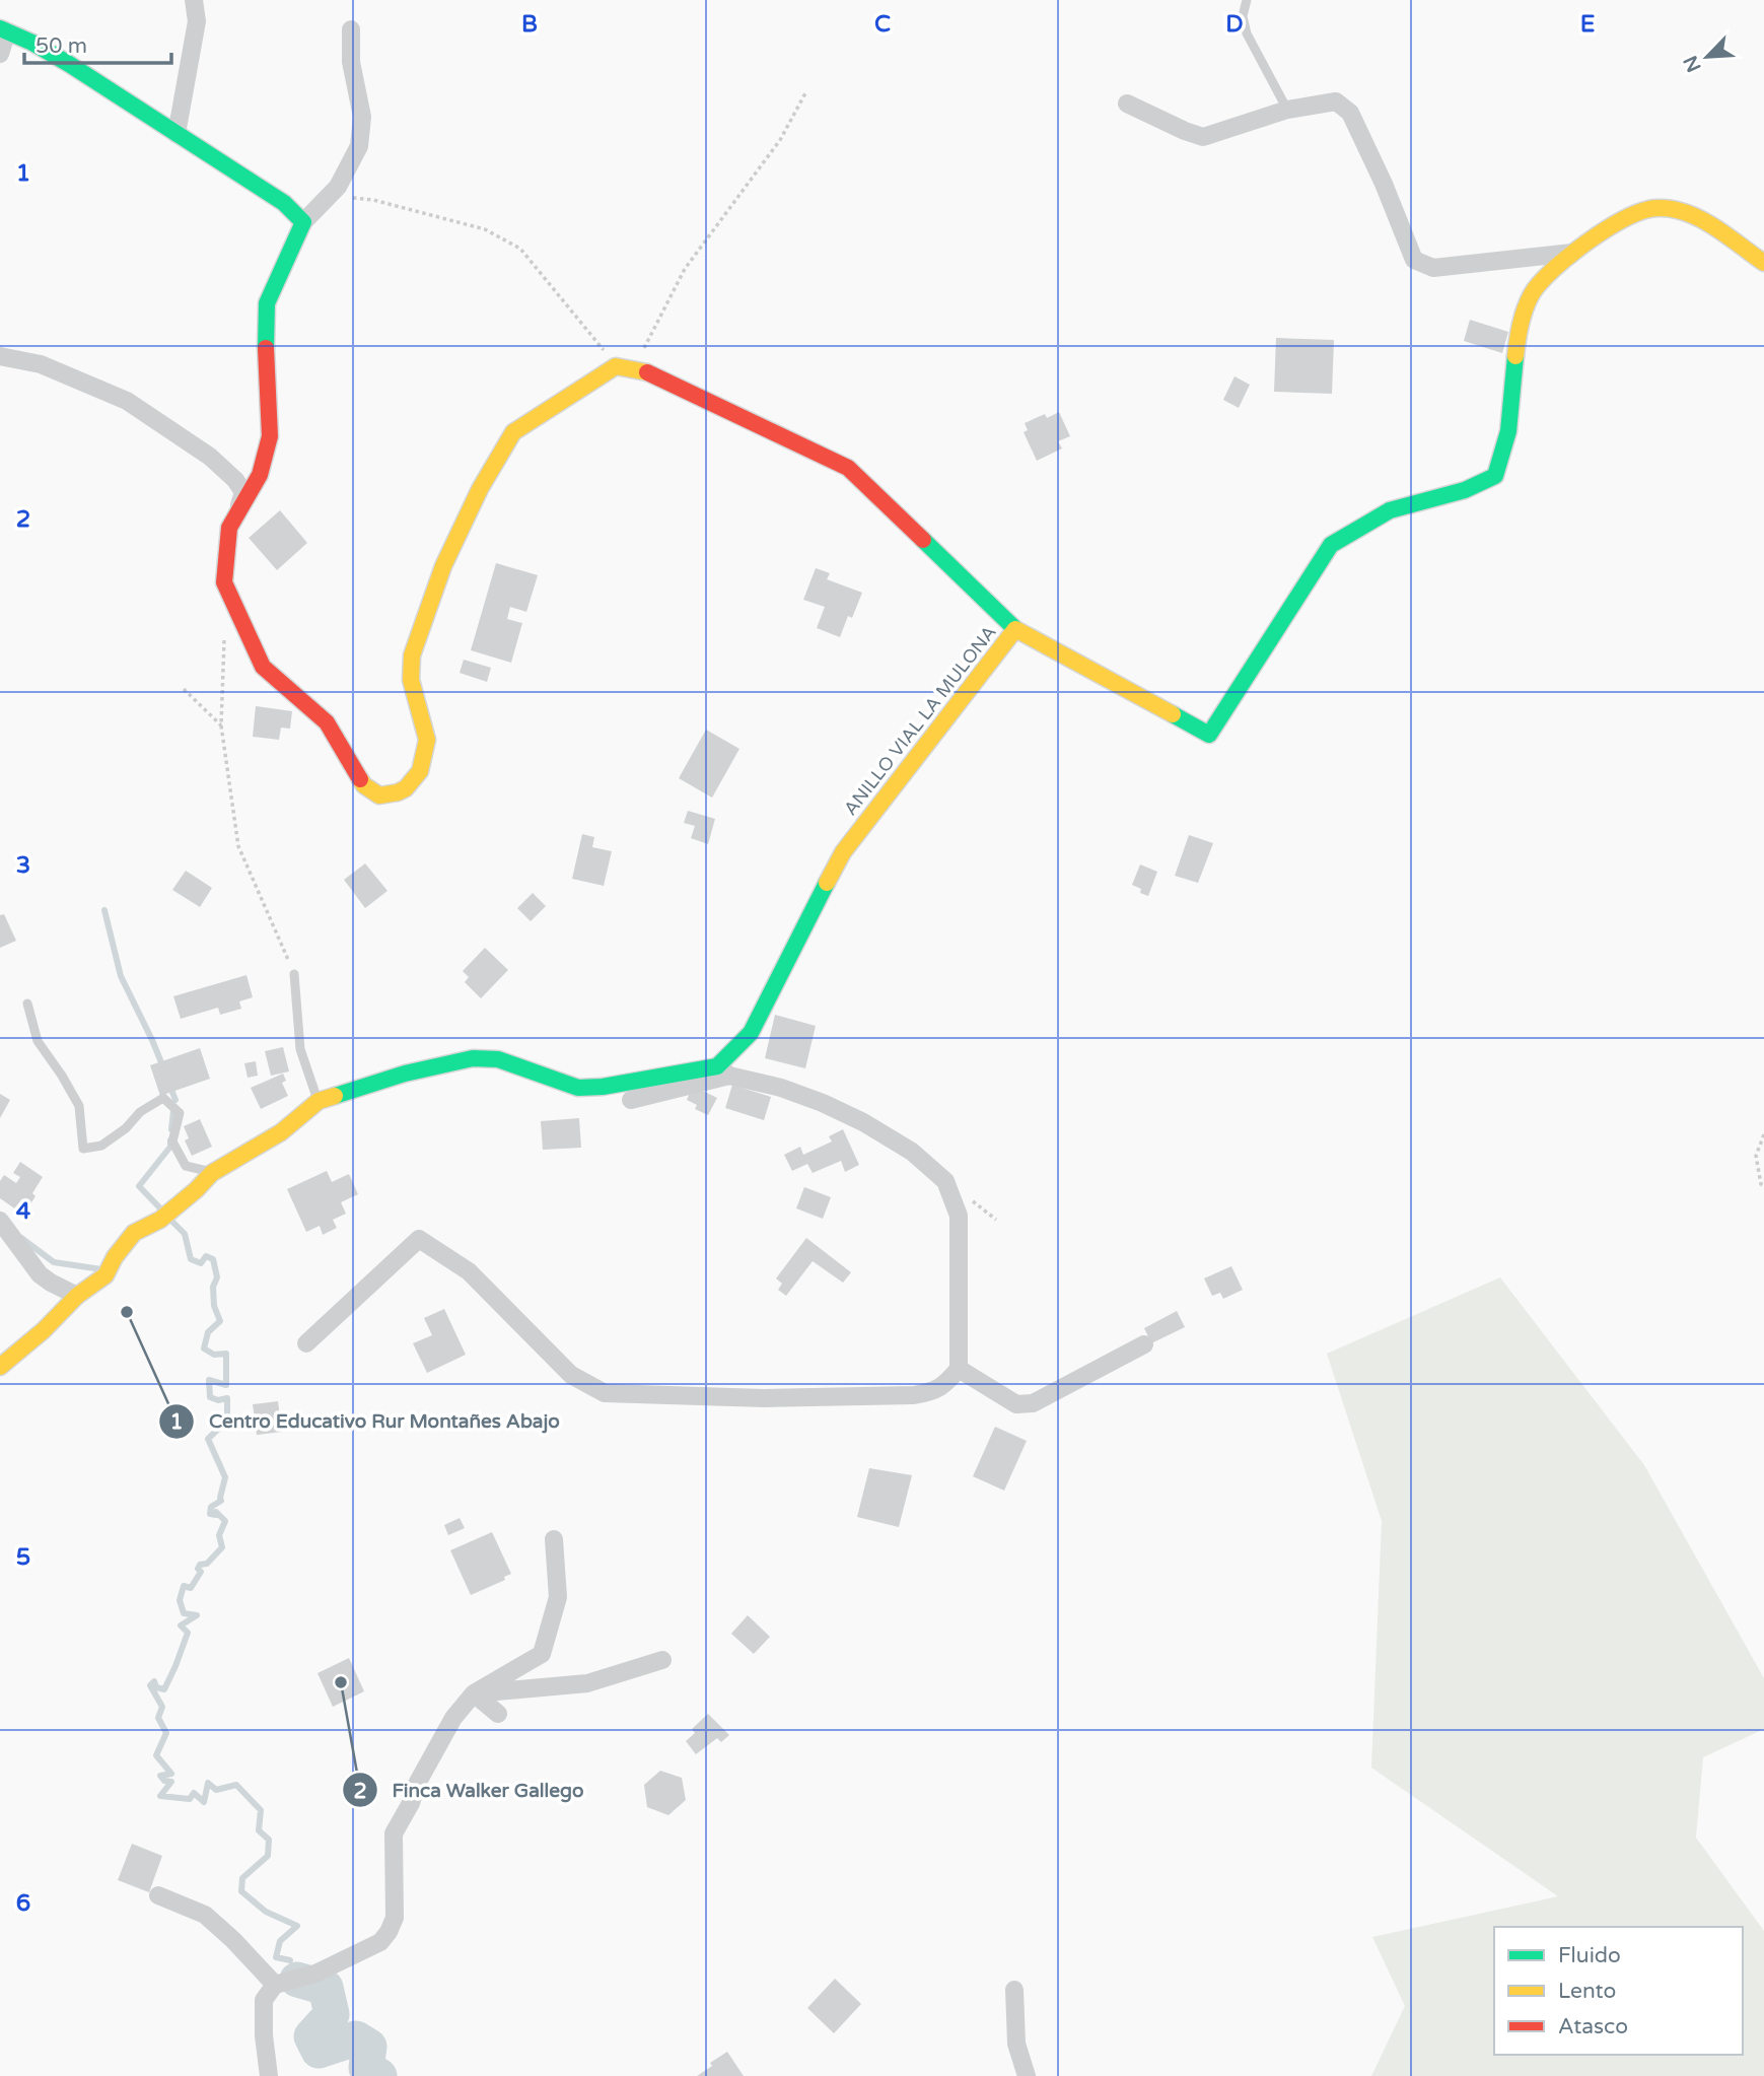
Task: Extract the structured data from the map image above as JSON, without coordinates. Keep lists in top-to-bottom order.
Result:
{
  "streets": {
    "street": ["ANILLO VIAL LA MULONA"]
  },
  "places": ["Centro Educativo Rur Montañes Abajo", "Finca Walker Gallego"],
  "legend": ["Fluido", "Lento", "Atasco"],
  "scale_bar": "50 m",
  "north": "bottom left",
  "grid": {
    "columns": [
      "B",
      "C",
      "D",
      "E"
    ],
    "rows": [
      "1",
      "2",
      "3",
      "4",
      "5",
      "6"
    ]
  }
}
